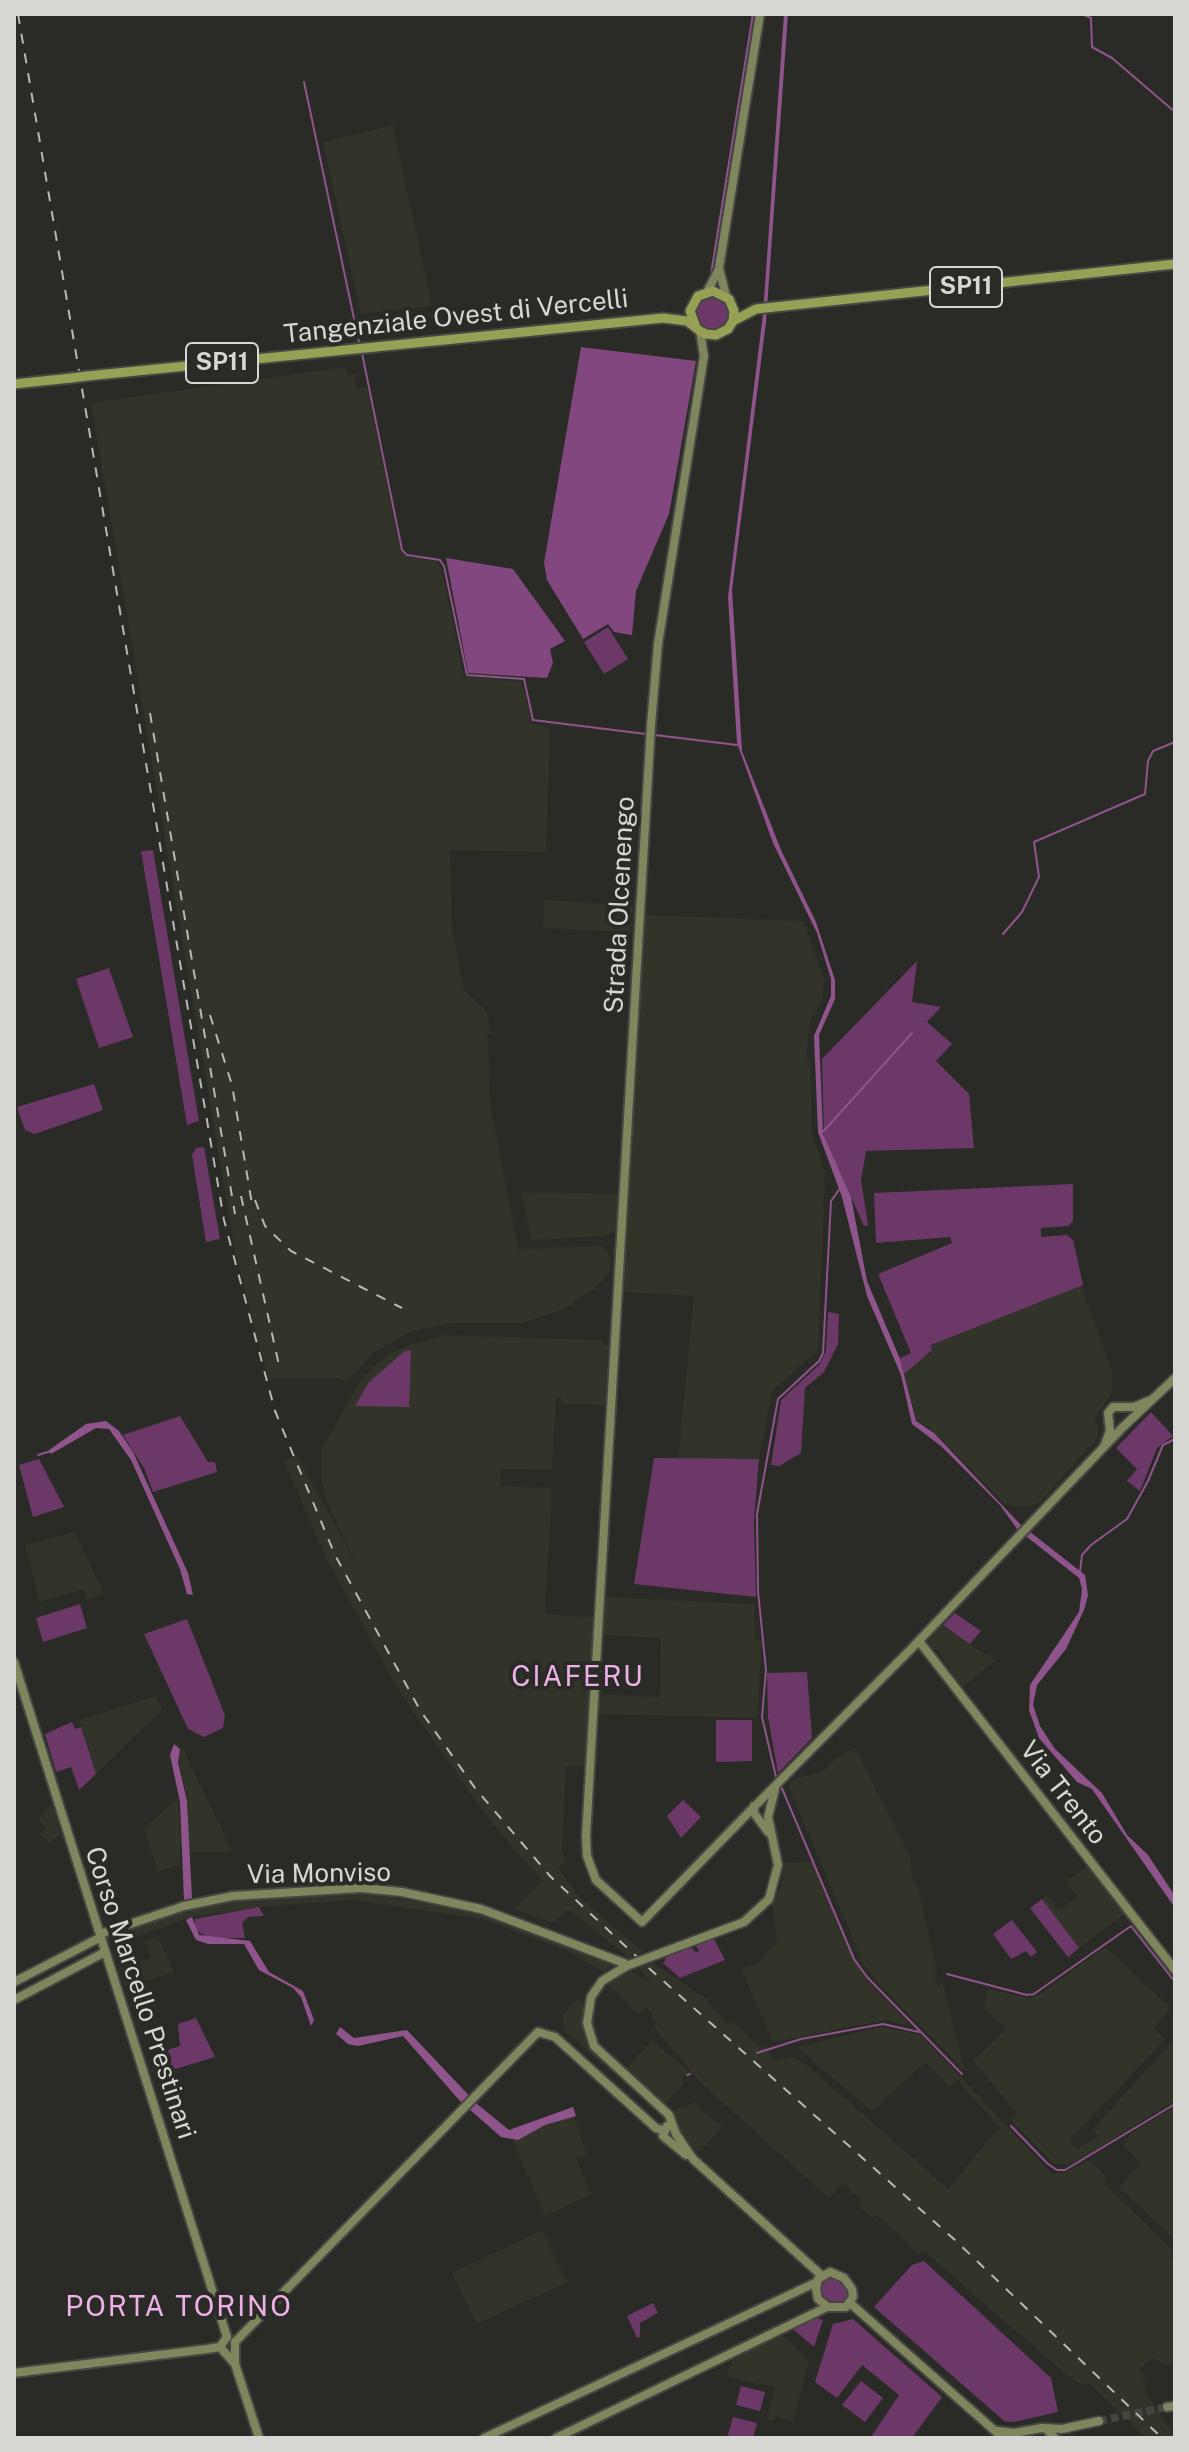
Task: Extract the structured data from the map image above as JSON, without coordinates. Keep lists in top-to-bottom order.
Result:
{
  "streets": {
    "main road": [
      "SP11",
      "Tangenziale Ovest di Vercelli",
      "Strada Olcenengo",
      "Via Trento",
      "Via Monviso",
      "Corso Marcello Prestinari"
    ]
  },
  "crossings": [
    ["SP11", "Tangenziale Ovest di Vercelli"],
    ["SP11", "Strada Olcenengo"],
    ["Tangenziale Ovest di Vercelli", "Strada Olcenengo"],
    ["Via Monviso", "Corso Marcello Prestinari"]
  ],
  "districts": ["CIAFERU", "PORTA TORINO"]
}
